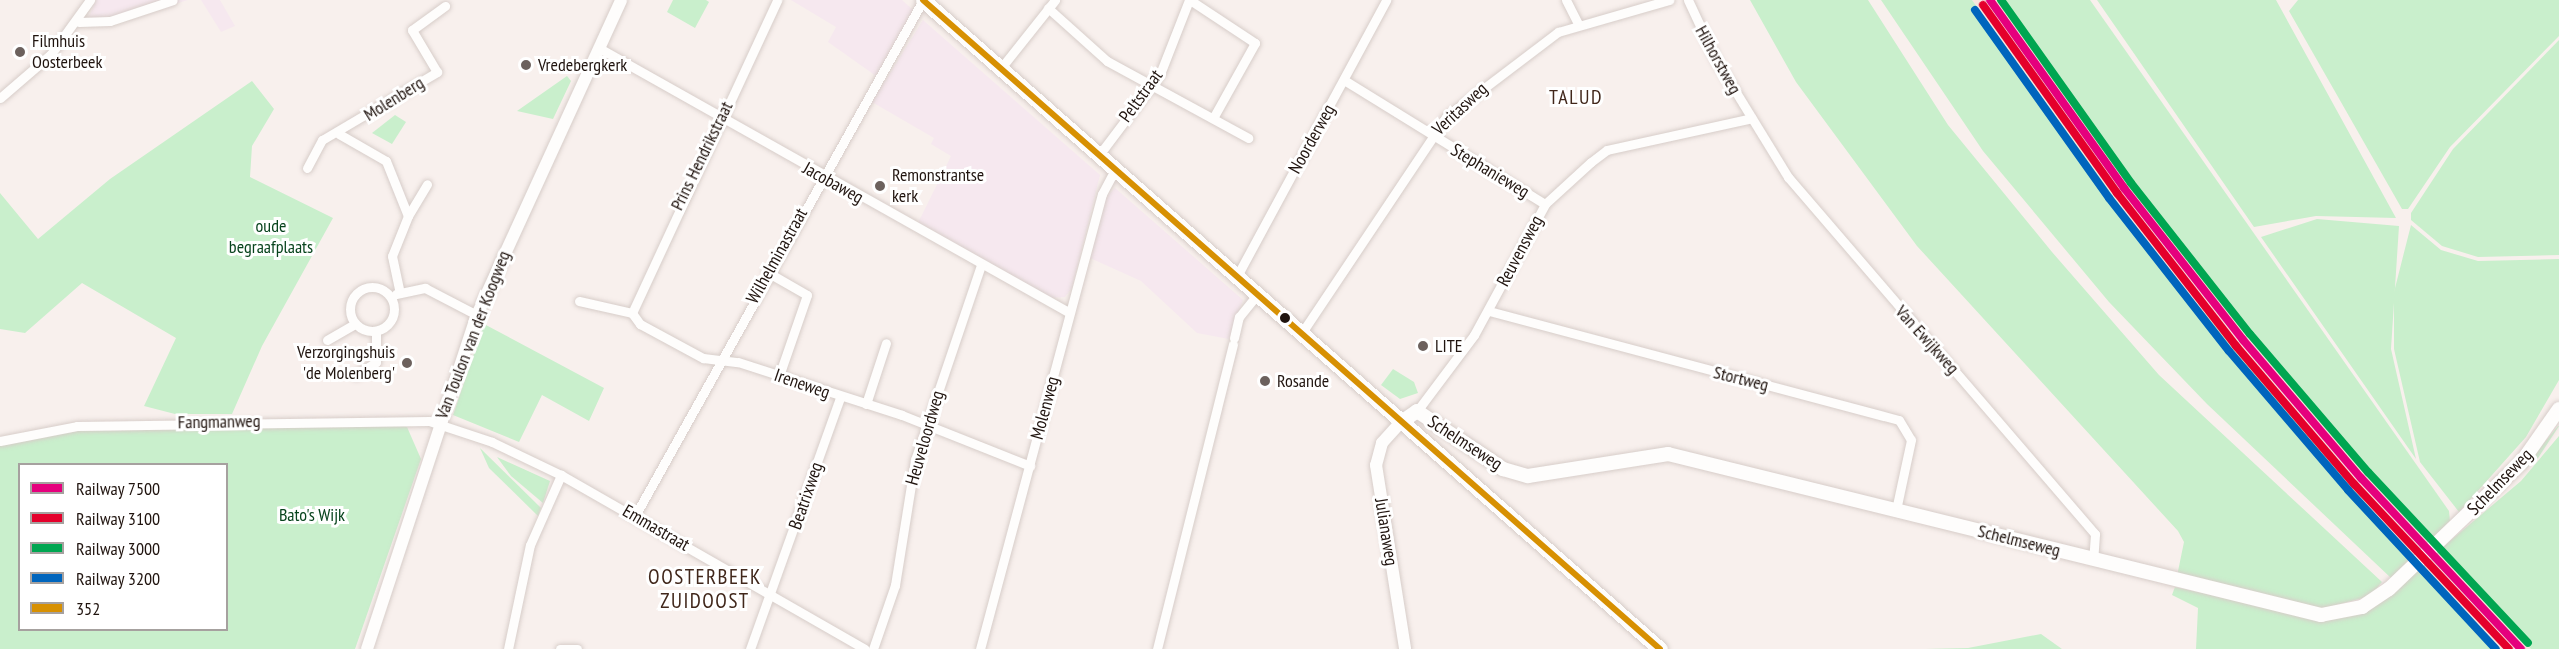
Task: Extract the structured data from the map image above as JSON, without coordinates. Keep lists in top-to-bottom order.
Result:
{
  "streets": {
    "main road": ["Reuvensweg", "Schelmseweg"],
    "street": [
      "Hilhorstweg",
      "Peltstraat",
      "Molenberg",
      "Veritasweg",
      "Noorderweg",
      "Prins Hendrikstraat",
      "Stephanieweg",
      "Jacobaweg",
      "Wilhelminastraat",
      "Van Toulon van der Koogweg",
      "Van Ewijkweg",
      "Stortweg",
      "Ireneweg",
      "Molenweg",
      "Fangmanweg",
      "Heuveloordweg",
      "Beatrixweg",
      "Emmastraat",
      "Julianaweg"
    ]
  },
  "crossings": [
    ["Hilhorstweg", "Reuvensweg"],
    ["Hilhorstweg", "Van Ewijkweg"],
    ["Veritasweg", "Stephanieweg"],
    ["Noorderweg", "Stephanieweg"],
    ["Prins Hendrikstraat", "Jacobaweg"],
    ["Prins Hendrikstraat", "Ireneweg"],
    ["Stephanieweg", "Reuvensweg"],
    ["Jacobaweg", "Wilhelminastraat"],
    ["Jacobaweg", "Van Toulon van der Koogweg"],
    ["Jacobaweg", "Molenweg"],
    ["Jacobaweg", "Heuveloordweg"],
    ["Reuvensweg", "Van Ewijkweg"],
    ["Reuvensweg", "Stortweg"],
    ["Reuvensweg", "Schelmseweg"],
    ["Reuvensweg", "Julianaweg"],
    ["Wilhelminastraat", "Ireneweg"],
    ["Wilhelminastraat", "Emmastraat"],
    ["Van Toulon van der Koogweg", "Fangmanweg"],
    ["Van Toulon van der Koogweg", "Emmastraat"],
    ["Van Ewijkweg", "Schelmseweg"],
    ["Stortweg", "Schelmseweg"],
    ["Ireneweg", "Molenweg"],
    ["Ireneweg", "Heuveloordweg"],
    ["Ireneweg", "Beatrixweg"],
    ["Fangmanweg", "Emmastraat"],
    ["Beatrixweg", "Emmastraat"]
  ],
  "districts": ["TALUD", "OOSTERBEEK ZUIDOOST"],
  "parks": ["oude begraafplaats", "Bato's Wijk"],
  "places": [
    "Filmhuis Oosterbeek",
    "Vredebergkerk",
    "Remonstrantse kerk",
    "LITE",
    "Verzorgingshuis 'de Molenberg'",
    "Rosande"
  ],
  "lines": [
    "rail line 7500",
    "rail line 3000",
    "transit line 352",
    "rail line 3100",
    "rail line 3200"
  ],
  "legend": [
    "Railway 7500",
    "Railway 3100",
    "Railway 3000",
    "Railway 3200",
    "352"
  ]
}
